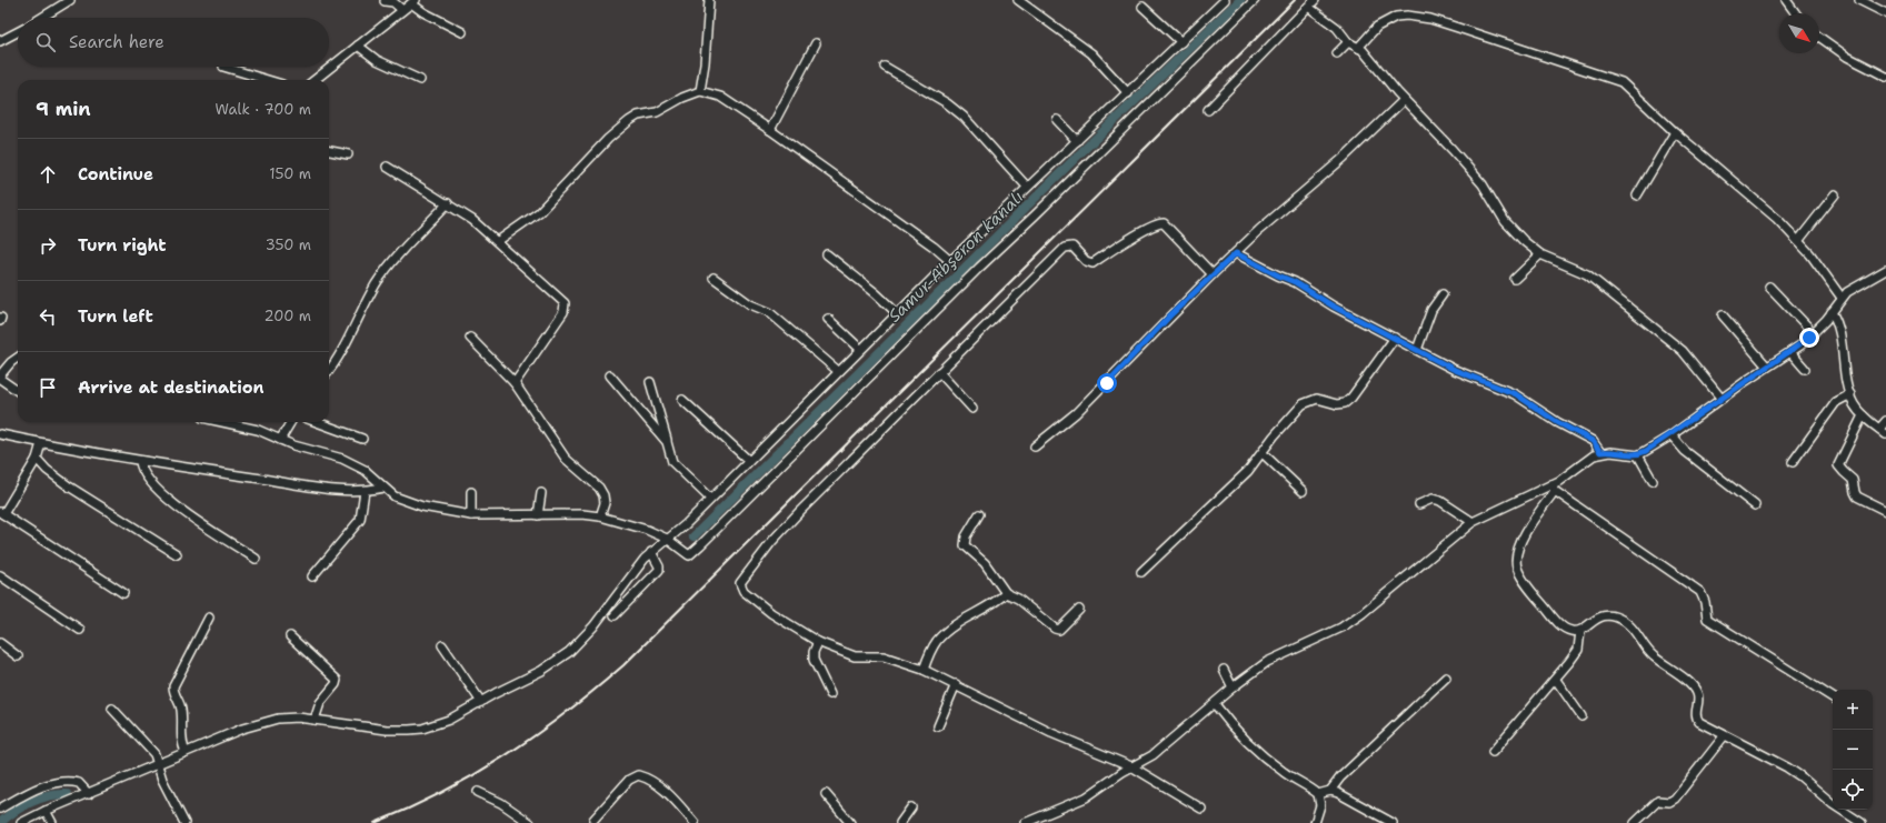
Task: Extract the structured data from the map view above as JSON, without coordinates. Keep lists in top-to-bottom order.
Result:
{
  "water": ["Samur-Abşeron kanalı"],
  "north": "bottom right",
  "page": {
    "search": "Search here",
    "heading": ["9 min", "Walk · 700 m"],
    "list": [
      ["Continue", "150 m"],
      ["Turn right", "350 m"],
      ["Turn left", "200 m"],
      "Arrive at destination"
    ],
    "map_buttons": ["+", "−"]
  }
}
